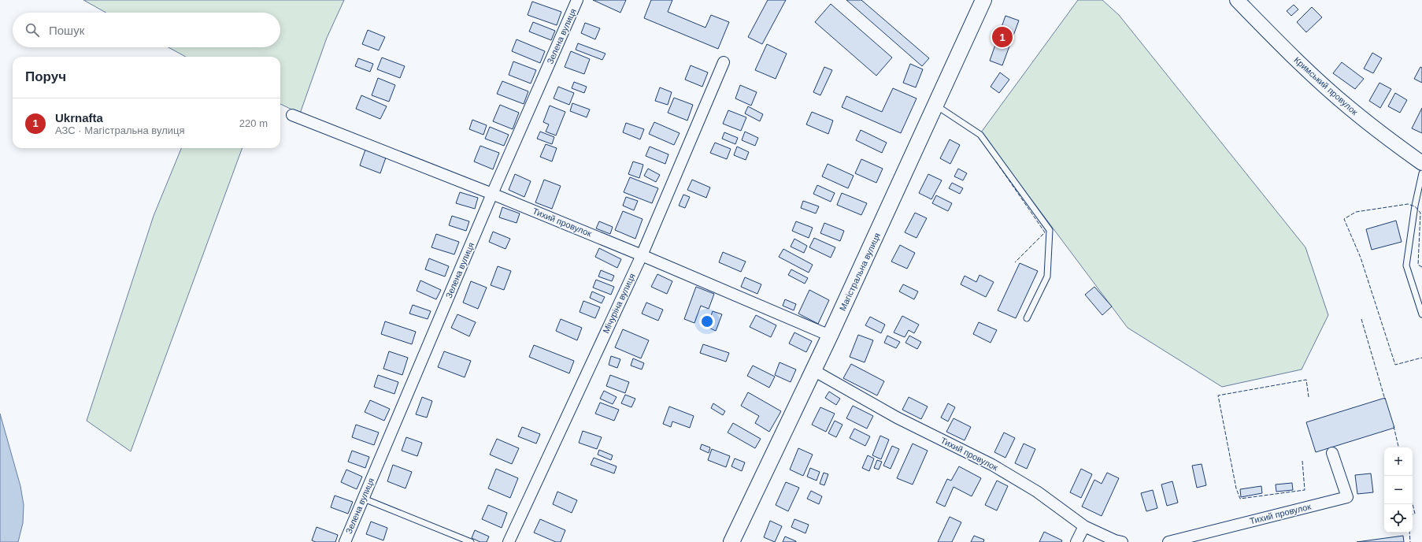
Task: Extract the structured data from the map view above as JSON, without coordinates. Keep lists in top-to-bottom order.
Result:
{
  "streets": {
    "main road": ["Магістральна вулиця"],
    "street": [
      "Зелена вулиця",
      "Кримський провулок",
      "Тихий провулок",
      "Мічуріна вулиця"
    ]
  },
  "crossings": [
    ["Зелена вулиця", "Тихий провулок"],
    ["Тихий провулок", "Магістральна вулиця"],
    ["Тихий провулок", "Мічуріна вулиця"]
  ],
  "page": {
    "search": "Пошук",
    "pins": "1",
    "heading": "Поруч",
    "list": [
      {
        "mark": "1",
        "name": "Ukrnafta",
        "note": "АЗС · Магістральна вулиця",
        "value": "220 m"
      }
    ],
    "map_buttons": ["+", "−"]
  }
}
